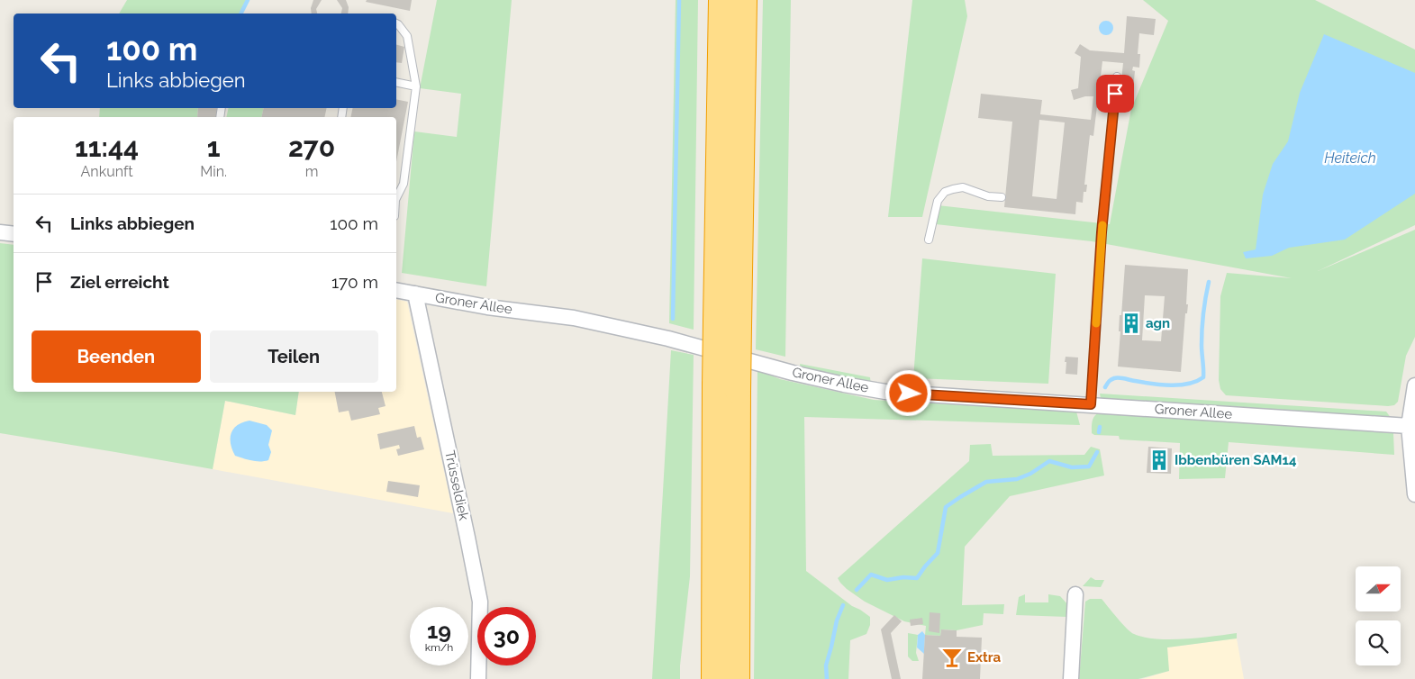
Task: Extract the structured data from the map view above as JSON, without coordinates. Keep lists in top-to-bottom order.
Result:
{
  "streets": {
    "street": ["Groner Allee", "Trüsseldiek"]
  },
  "crossings": [
    ["Groner Allee", "Trüsseldiek"]
  ],
  "water": ["Heiteich"],
  "places": {
    "building": ["agn", "Ibbenbüren SAM14"],
    "bar": ["Extra"]
  },
  "north": "right",
  "page": {
    "turn": ["100 m", "Links abbiegen"],
    "eta": [
      "11:44",
      "Ankunft",
      "1",
      "Min.",
      "270",
      "m"
    ],
    "list": [
      {
        "name": "Links abbiegen",
        "value": "100 m"
      },
      {
        "name": "Ziel erreicht",
        "value": "170 m"
      }
    ],
    "buttons": ["Beenden", "Teilen"],
    "speed": "19 km/h",
    "limit": "30"
  }
}
